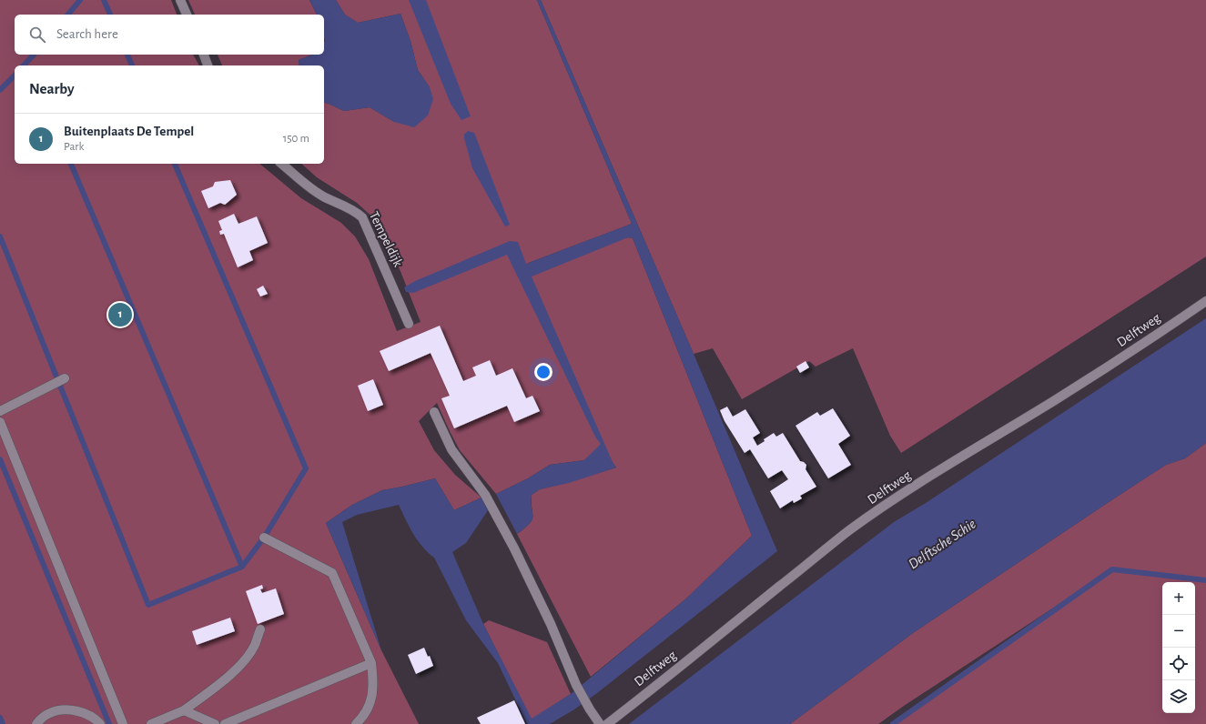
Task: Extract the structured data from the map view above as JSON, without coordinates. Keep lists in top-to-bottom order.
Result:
{
  "streets": {
    "street": ["Tempeldijk", "Delftweg"]
  },
  "water": ["Delftsche Schie"],
  "page": {
    "search": "Search here",
    "heading": "Nearby",
    "list": [
      {
        "mark": "1",
        "name": "Buitenplaats De Tempel",
        "note": "Park",
        "value": "150 m"
      }
    ],
    "pins": "1",
    "map_buttons": ["+", "−"]
  }
}
